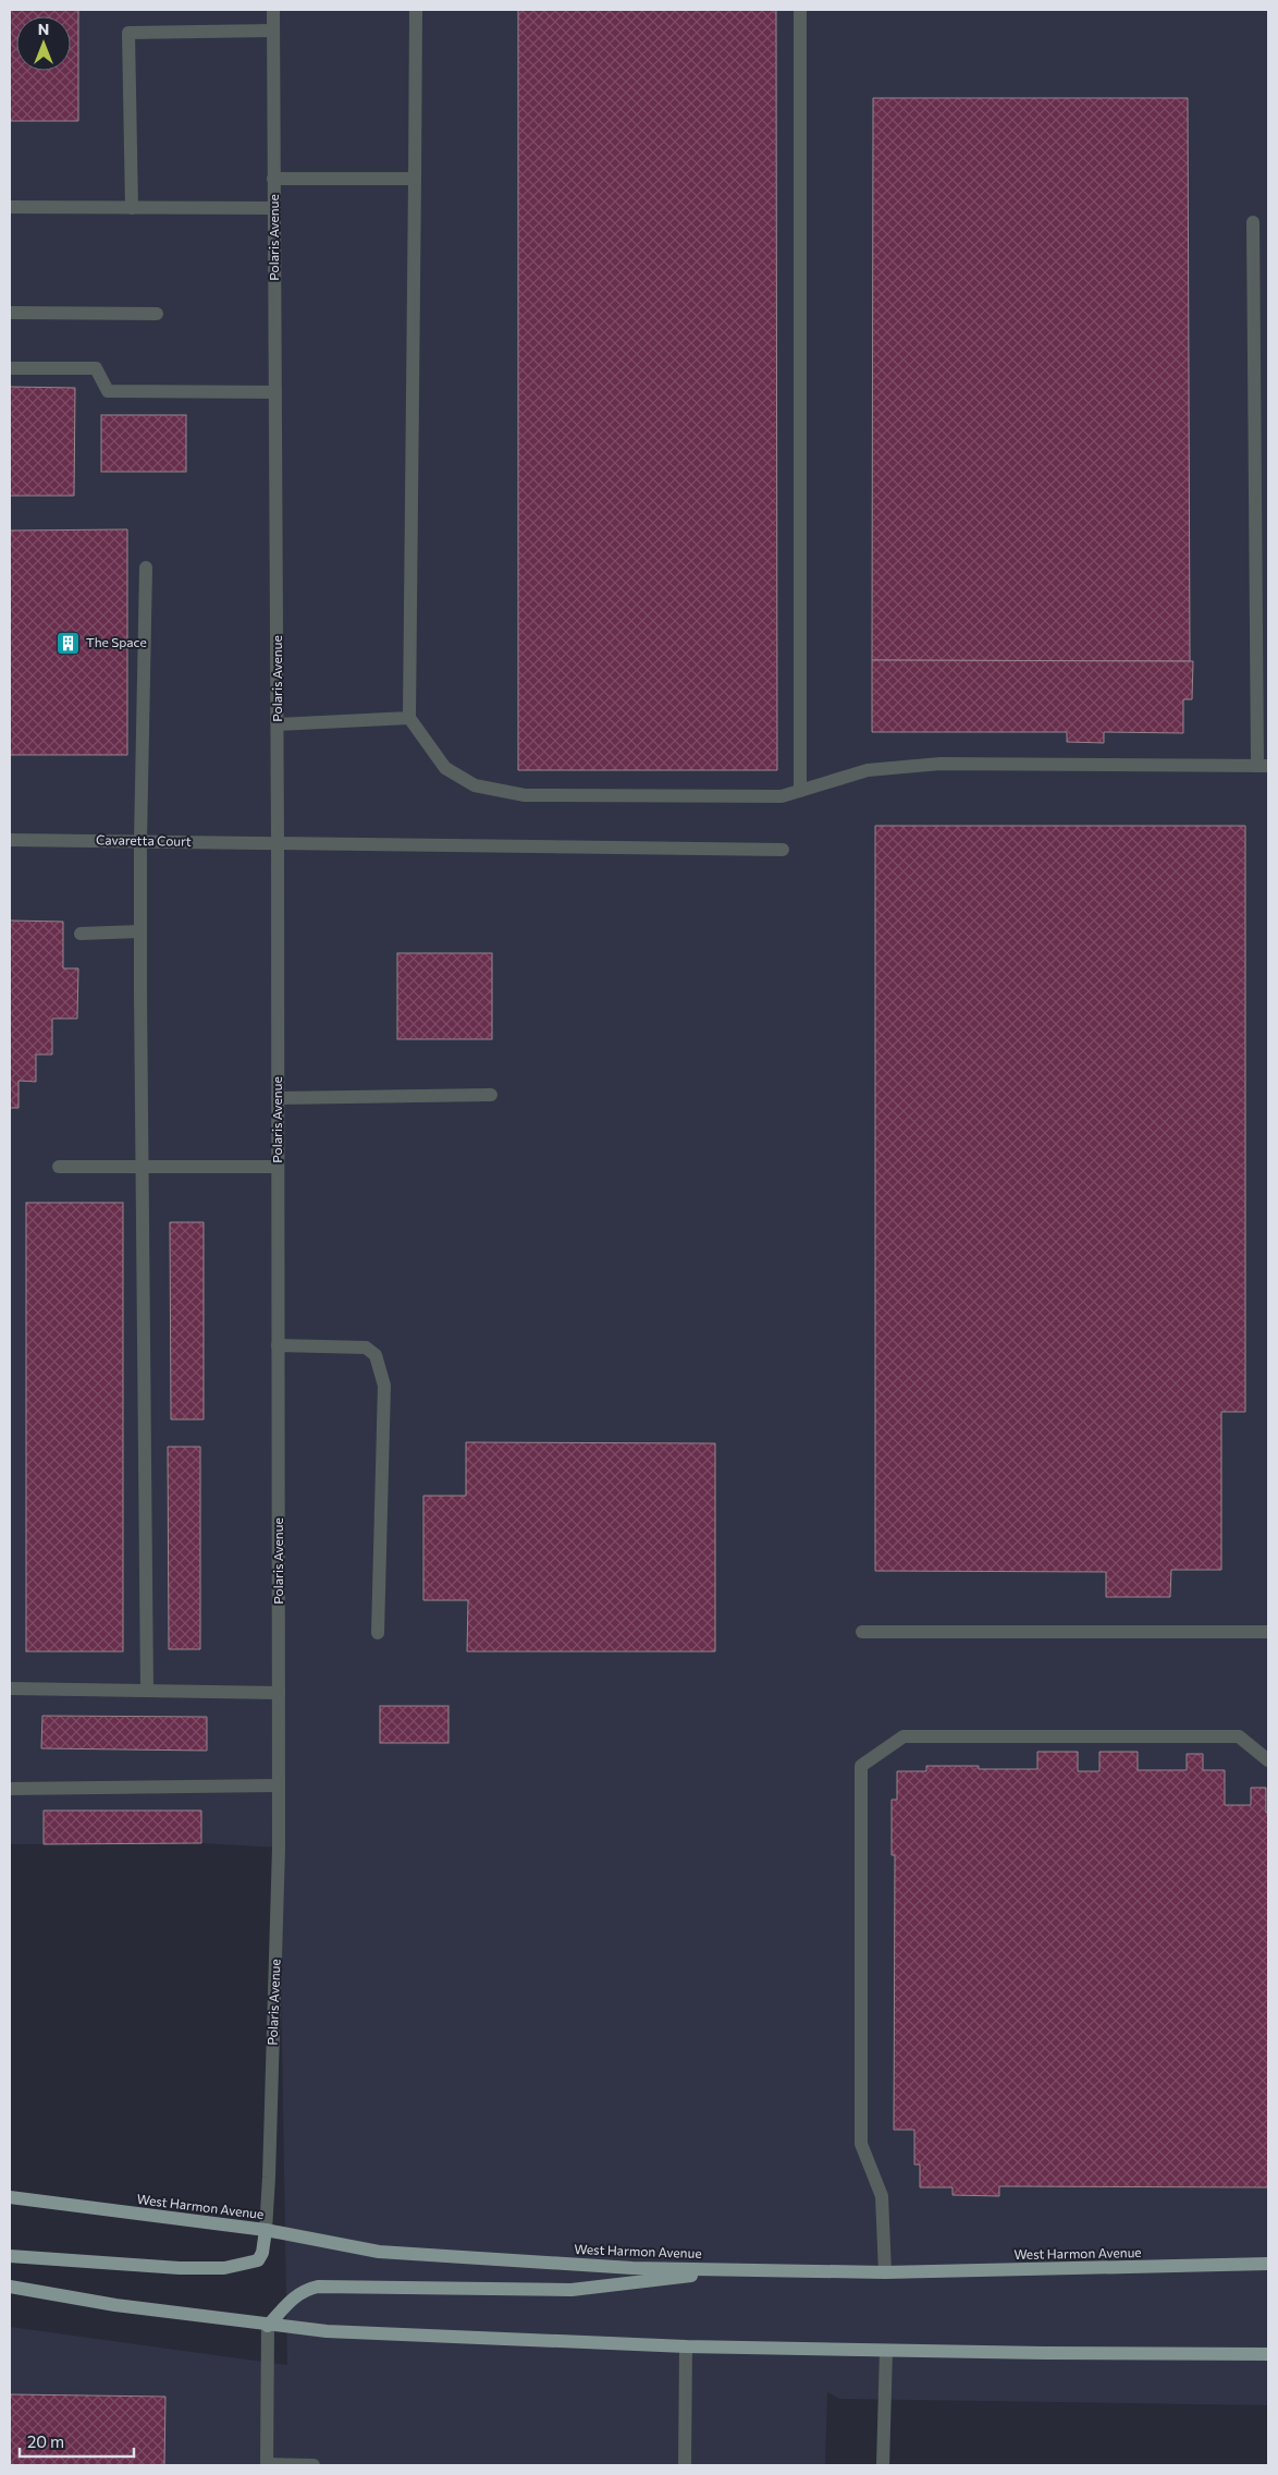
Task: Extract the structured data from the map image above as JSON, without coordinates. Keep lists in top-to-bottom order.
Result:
{
  "streets": {
    "main road": ["West Harmon Avenue"],
    "street": ["Polaris Avenue", "Cavaretta Court"]
  },
  "crossings": [
    ["Polaris Avenue", "Cavaretta Court"],
    ["Polaris Avenue", "West Harmon Avenue"]
  ],
  "places": {
    "building": ["The Space"]
  },
  "scale_bar": "20 m",
  "north": "top"
}
